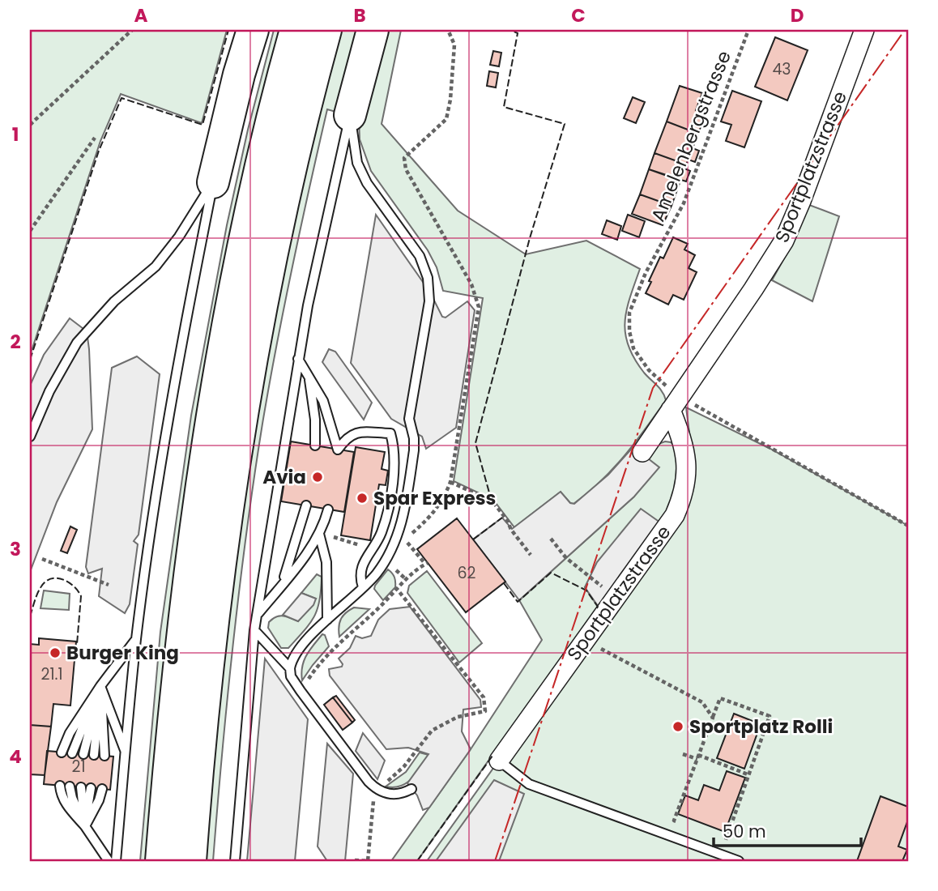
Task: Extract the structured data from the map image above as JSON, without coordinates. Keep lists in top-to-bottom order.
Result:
{
  "streets": {
    "street": ["Sportplatzstrasse"],
    "path": ["Amelenbergstrasse"]
  },
  "crossings": [
    ["Amelenbergstrasse", "Sportplatzstrasse"]
  ],
  "places": [
    "Avia",
    "Spar Express",
    "Burger King",
    "Sportplatz Rolli"
  ],
  "house_numbers": [
    "43",
    "62",
    "21.1",
    "21"
  ],
  "scale_bar": "50 m",
  "grid": {
    "columns": [
      "A",
      "B",
      "C",
      "D"
    ],
    "rows": [
      "1",
      "2",
      "3",
      "4"
    ]
  }
}
